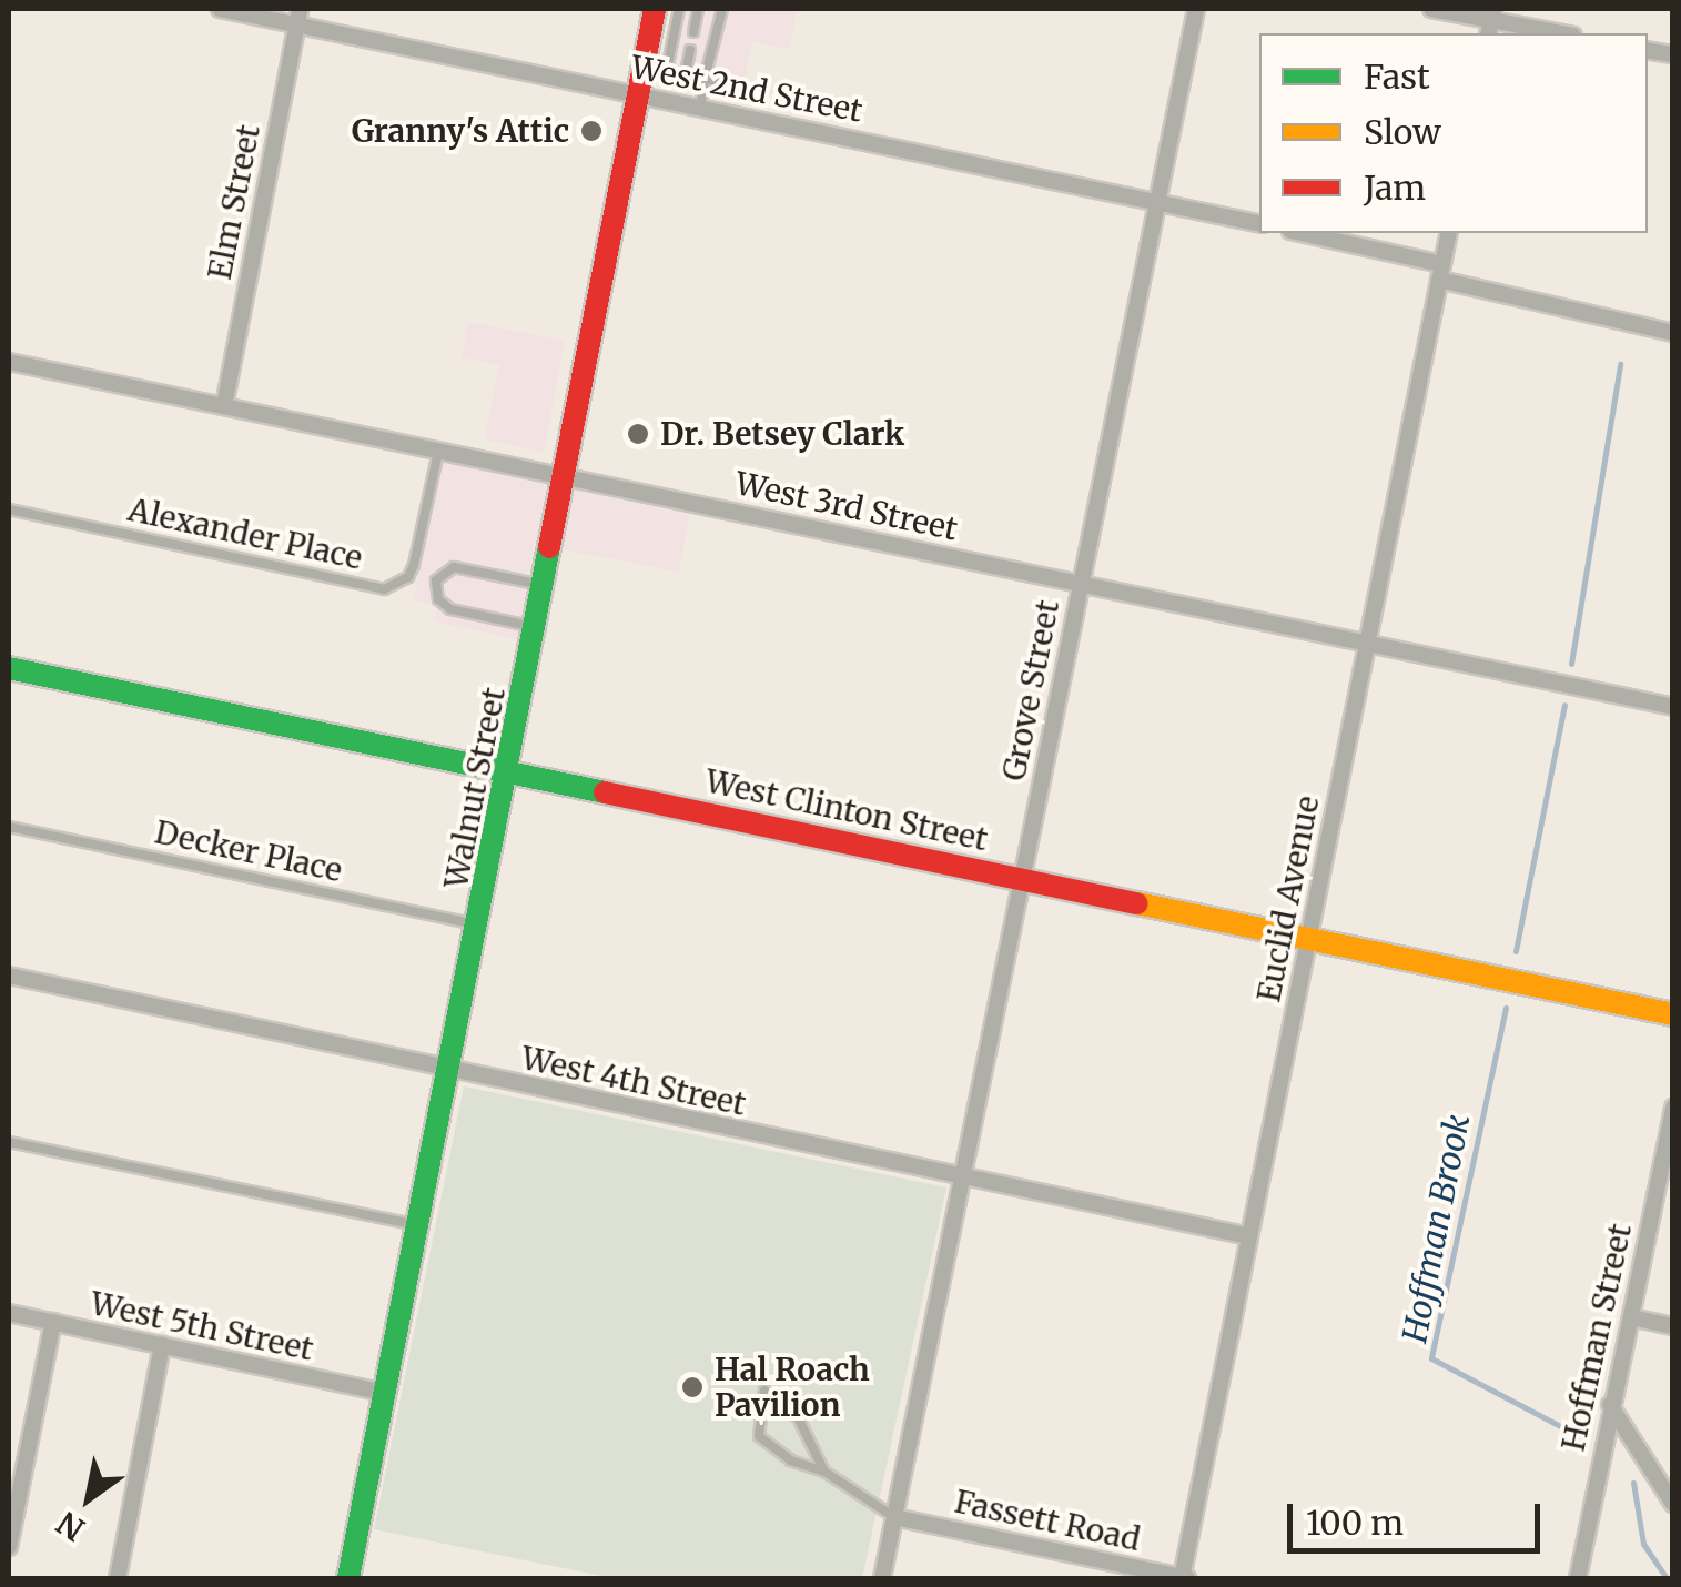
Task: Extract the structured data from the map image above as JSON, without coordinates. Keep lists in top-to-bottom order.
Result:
{
  "streets": {
    "street": [
      "West 2nd Street",
      "Elm Street",
      "West 3rd Street",
      "Grove Street",
      "Walnut Street",
      "West Clinton Street",
      "Euclid Avenue",
      "West 4th Street",
      "West 5th Street",
      "Hoffman Street",
      "Fassett Road"
    ],
    "lane": ["Alexander Place", "Decker Place"]
  },
  "crossings": [
    ["West 2nd Street", "Elm Street"],
    ["West 2nd Street", "Grove Street"],
    ["West 2nd Street", "Walnut Street"],
    ["Elm Street", "West 3rd Street"],
    ["West 3rd Street", "Alexander Place"],
    ["West 3rd Street", "Grove Street"],
    ["West 3rd Street", "Walnut Street"],
    ["West 3rd Street", "Euclid Avenue"],
    ["Grove Street", "West Clinton Street"],
    ["Grove Street", "West 4th Street"],
    ["Grove Street", "Fassett Road"],
    ["Walnut Street", "West Clinton Street"],
    ["Walnut Street", "Decker Place"],
    ["Walnut Street", "West 4th Street"],
    ["Walnut Street", "West 5th Street"],
    ["West Clinton Street", "Euclid Avenue"],
    ["Euclid Avenue", "West 4th Street"],
    ["Euclid Avenue", "Fassett Road"]
  ],
  "water": ["Hoffman Brook"],
  "places": ["Granny's Attic", "Dr. Betsey Clark", "Hal Roach Pavilion"],
  "legend": ["Fast", "Slow", "Jam"],
  "scale_bar": "100 m",
  "north": "bottom left"
}
